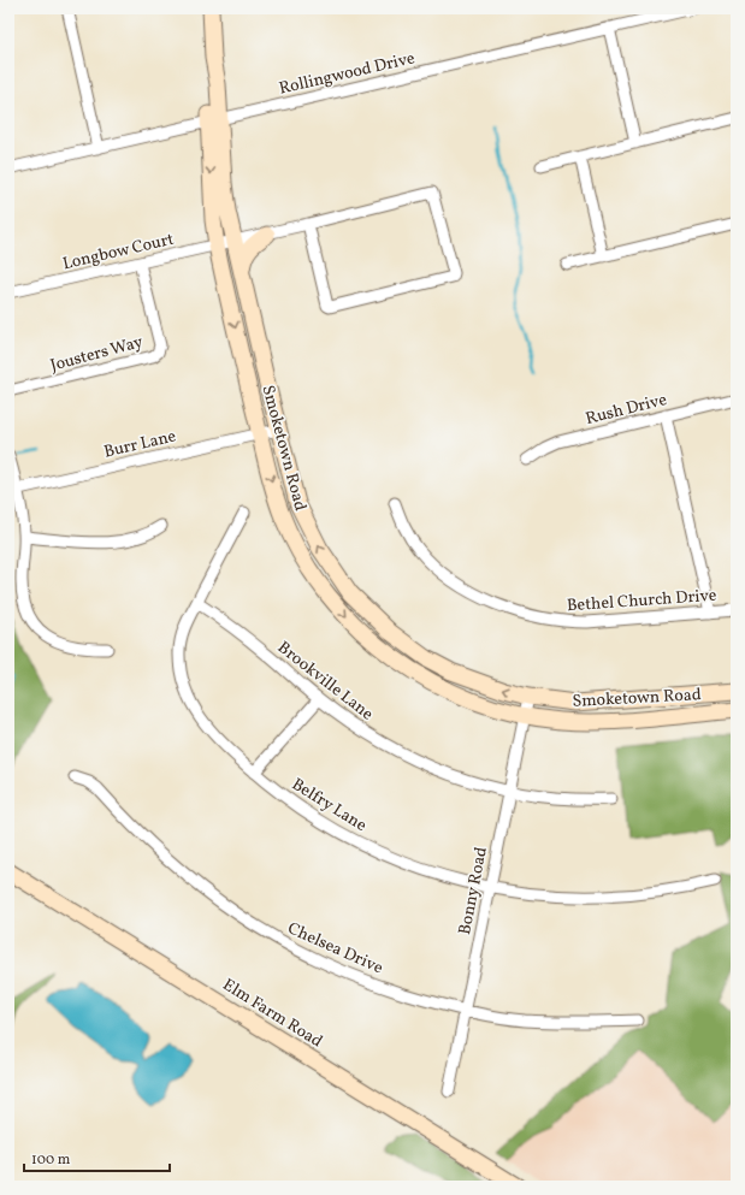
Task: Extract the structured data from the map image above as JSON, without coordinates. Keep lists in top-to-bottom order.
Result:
{
  "streets": {
    "main road": ["Smoketown Road", "Elm Farm Road"],
    "street": [
      "Rollingwood Drive",
      "Longbow Court",
      "Jousters Way",
      "Rush Drive",
      "Burr Lane",
      "Bethel Church Drive",
      "Brookville Lane",
      "Belfry Lane",
      "Bonny Road",
      "Chelsea Drive"
    ]
  },
  "crossings": [
    ["Rollingwood Drive", "Smoketown Road"],
    ["Longbow Court", "Jousters Way"],
    ["Longbow Court", "Smoketown Road"],
    ["Burr Lane", "Smoketown Road"],
    ["Smoketown Road", "Bonny Road"],
    ["Brookville Lane", "Belfry Lane"],
    ["Brookville Lane", "Bonny Road"],
    ["Belfry Lane", "Bonny Road"],
    ["Bonny Road", "Chelsea Drive"]
  ],
  "scale_bar": "100 m"
}
